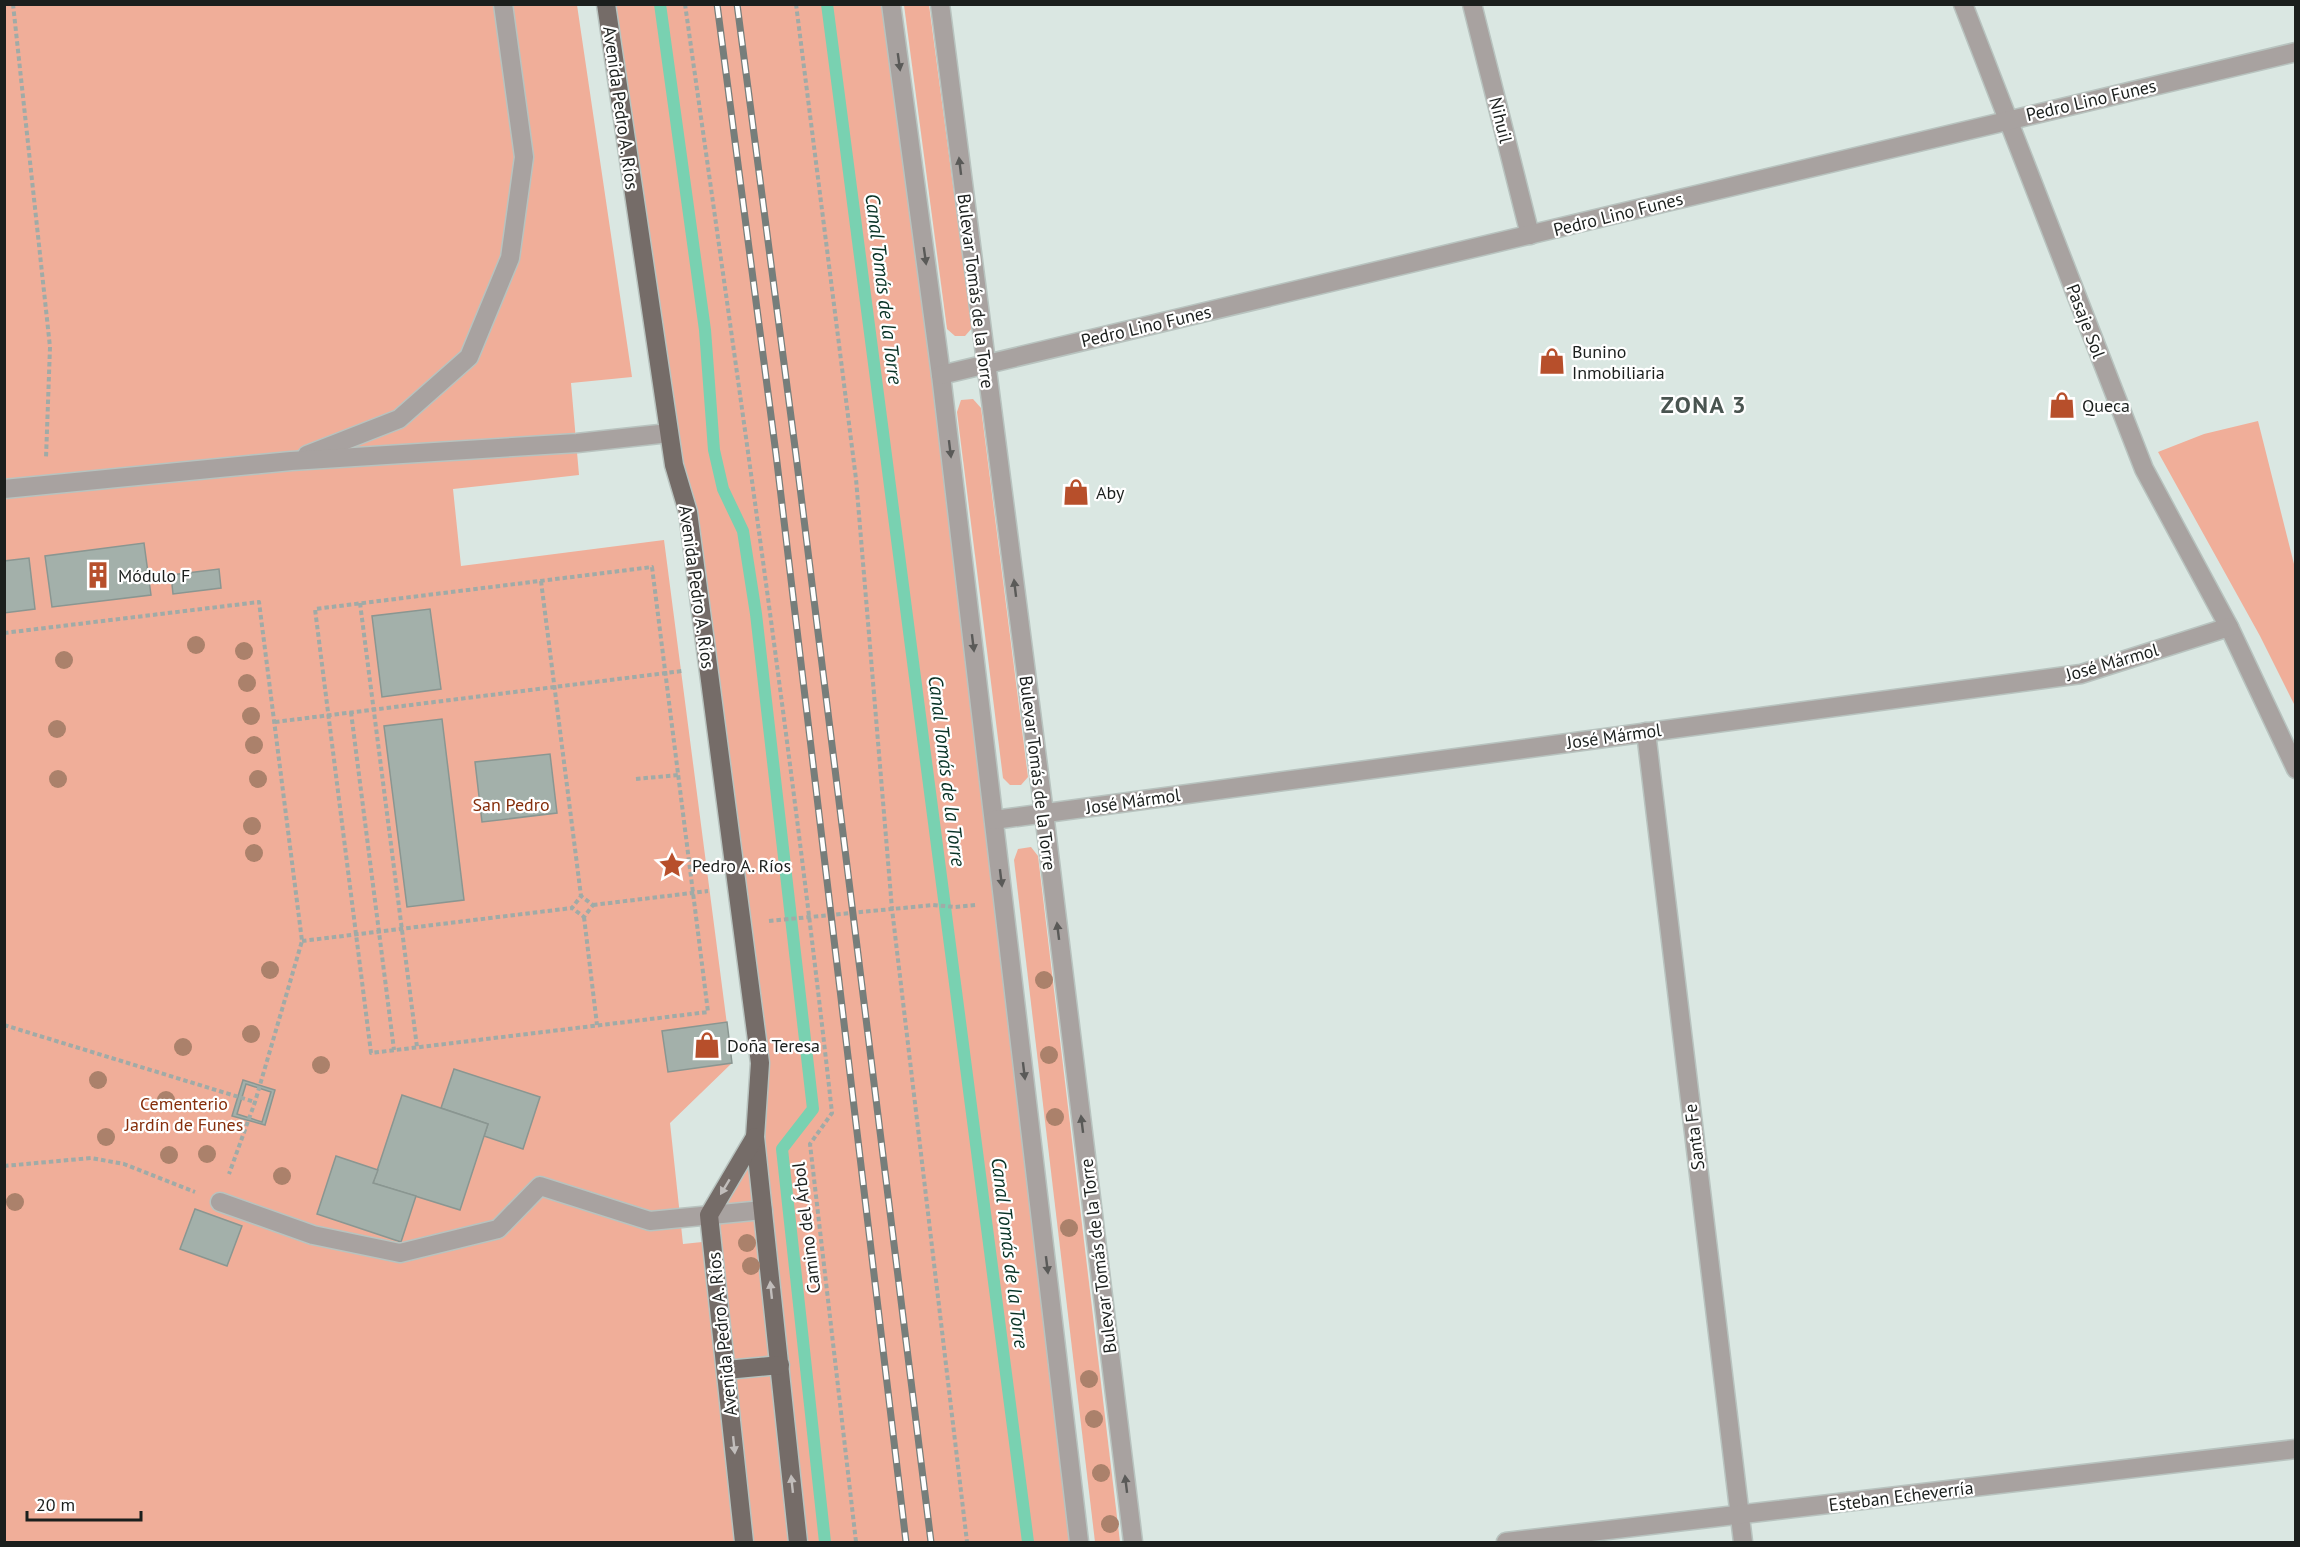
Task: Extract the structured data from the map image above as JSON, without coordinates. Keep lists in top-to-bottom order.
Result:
{
  "streets": {
    "main road": ["Avenida Pedro A. Ríos"],
    "street": [
      "Pedro Lino Funes",
      "Nihuil",
      "Bulevar Tomás de la Torre",
      "Pasaje Sol",
      "José Mármol",
      "Santa Fe",
      "Esteban Echeverría"
    ],
    "path": ["Camino del Árbol"]
  },
  "crossings": [
    ["Pedro Lino Funes", "Nihuil"],
    ["Pedro Lino Funes", "Bulevar Tomás de la Torre"],
    ["Pedro Lino Funes", "Pasaje Sol"],
    ["Bulevar Tomás de la Torre", "José Mármol"],
    ["Pasaje Sol", "José Mármol"],
    ["José Mármol", "Santa Fe"],
    ["Santa Fe", "Esteban Echeverría"]
  ],
  "districts": ["ZONA 3"],
  "water": ["Canal Tomás de la Torre"],
  "parks": ["San Pedro", "Cementerio Jardín de Funes"],
  "places": {
    "shop": [
      "Bunino Inmobiliaria",
      "Queca",
      "Aby",
      "Doña Teresa"
    ],
    "building": ["Módulo F"],
    "place": ["Pedro A. Ríos"]
  },
  "scale_bar": "20 m"
}
